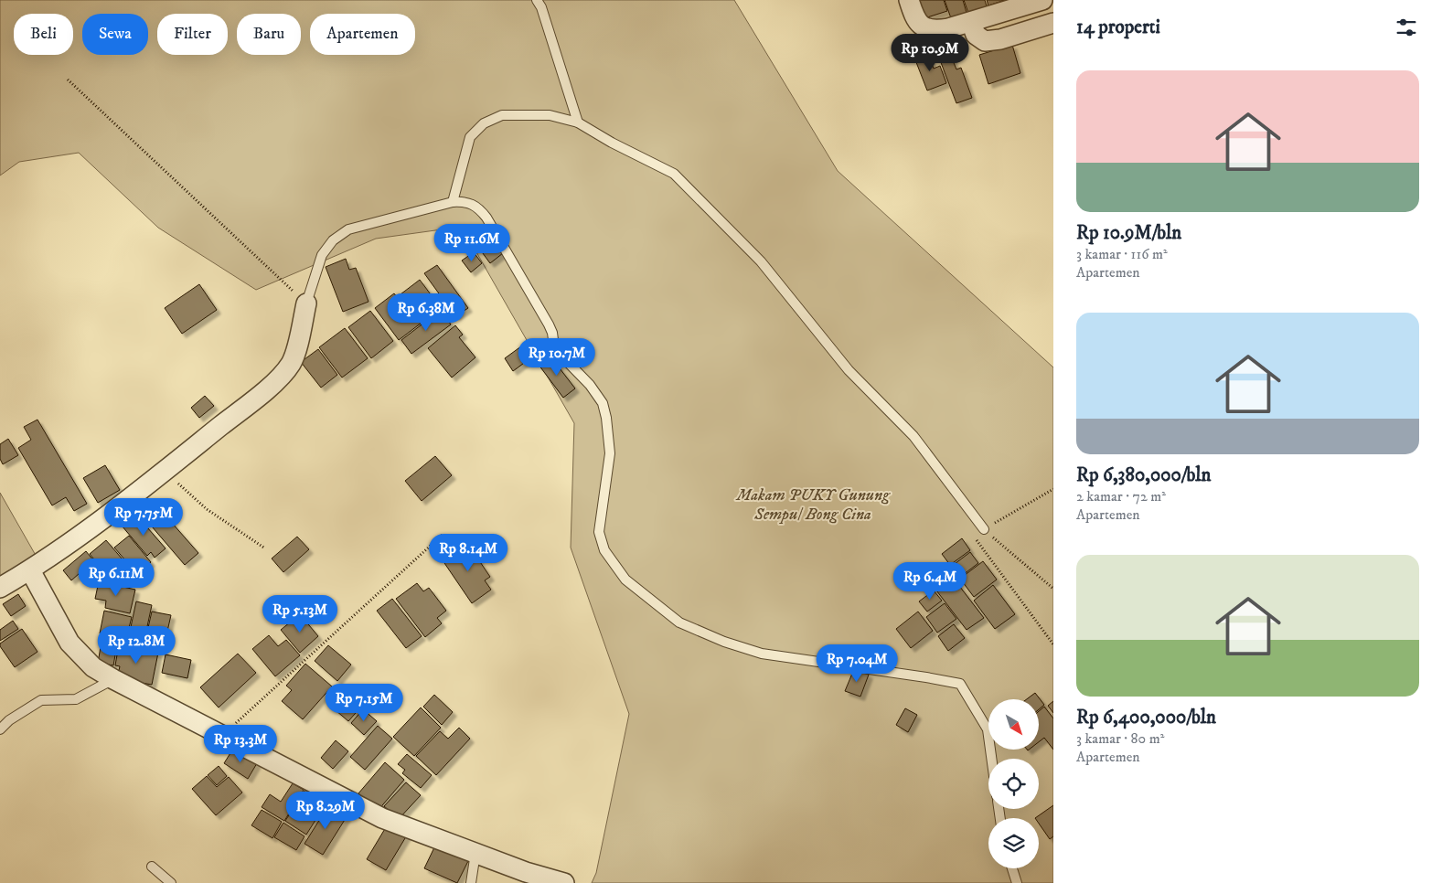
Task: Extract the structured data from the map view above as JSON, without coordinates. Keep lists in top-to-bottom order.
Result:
{
  "parks": ["Makam PUKY Gunung Sempu/ Bong Cina"],
  "north": "bottom right",
  "page": {
    "heading": "14 properti",
    "chip": [
      "Beli",
      "Sewa",
      "Filter",
      "Baru",
      "Apartemen"
    ],
    "price": [
      "Rp 10.9M",
      "Rp 11.6M",
      "Rp 6.38M",
      "Rp 10.7M",
      "Rp 7.75M",
      "Rp 8.14M",
      "Rp 6.11M",
      "Rp 6.4M",
      "Rp 5.13M",
      "Rp 12.8M",
      "Rp 7.04M",
      "Rp 7.15M",
      "Rp 13.3M",
      "Rp 8.29M"
    ],
    "list": [
      {
        "name": "Rp 10.9M/bln",
        "note": "3 kamar · 116 m² · Apartemen"
      },
      {
        "name": "Rp 6,380,000/bln",
        "note": "2 kamar · 72 m² · Apartemen"
      },
      {
        "name": "Rp 6,400,000/bln",
        "note": "3 kamar · 80 m² · Apartemen"
      }
    ]
  }
}
